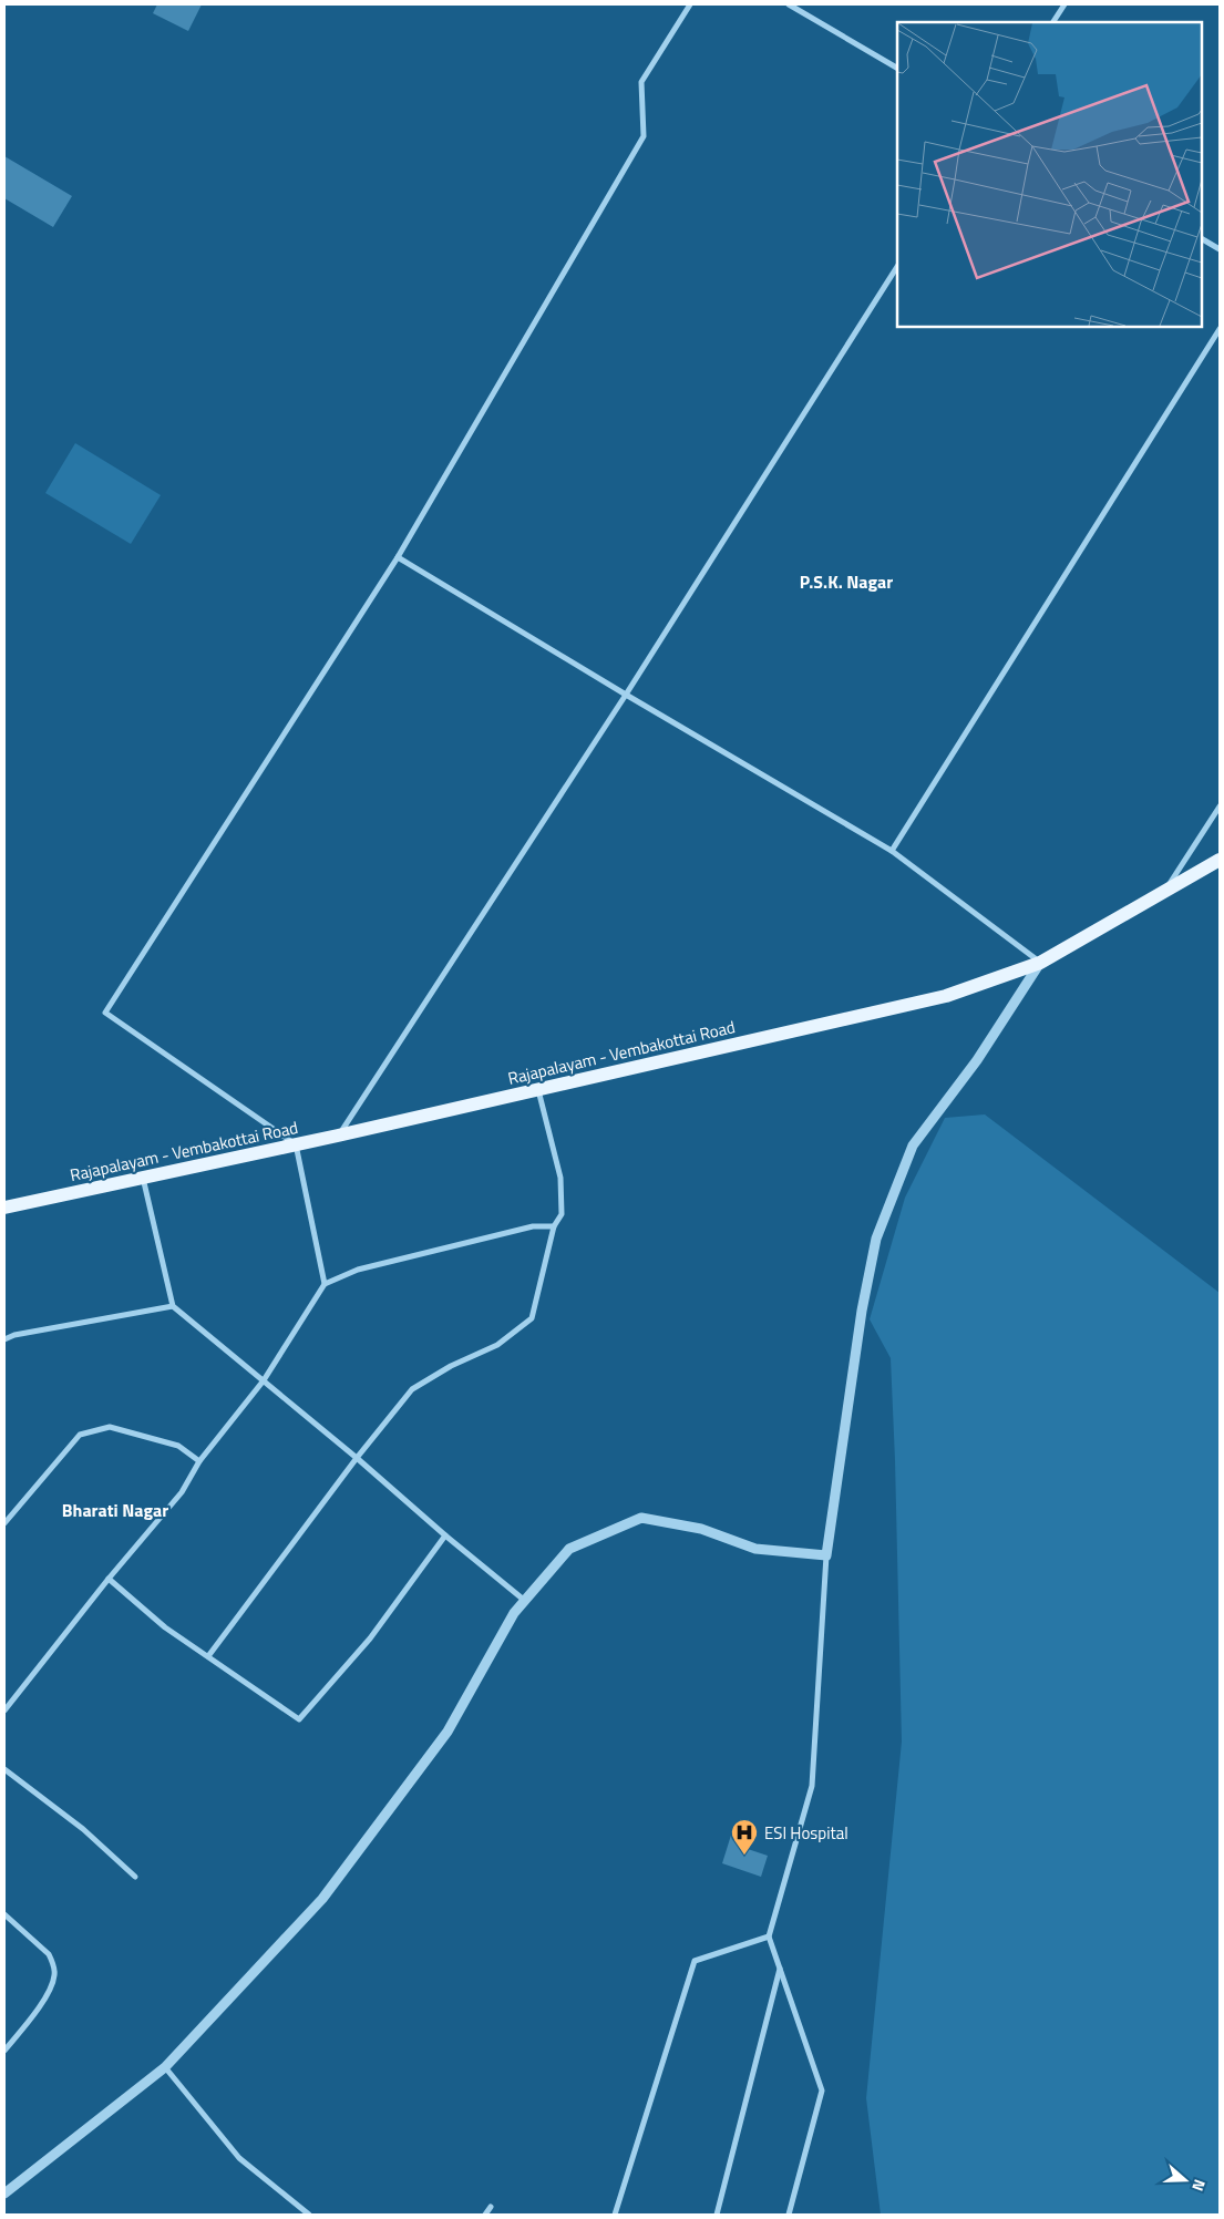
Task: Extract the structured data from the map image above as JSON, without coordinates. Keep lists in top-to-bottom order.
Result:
{
  "streets": {
    "main road": ["Rajapalayam - Vembakottai Road"]
  },
  "districts": ["P.S.K. Nagar", "Bharati Nagar"],
  "places": {
    "hospital": ["ESI Hospital"]
  },
  "north": "right"
}
